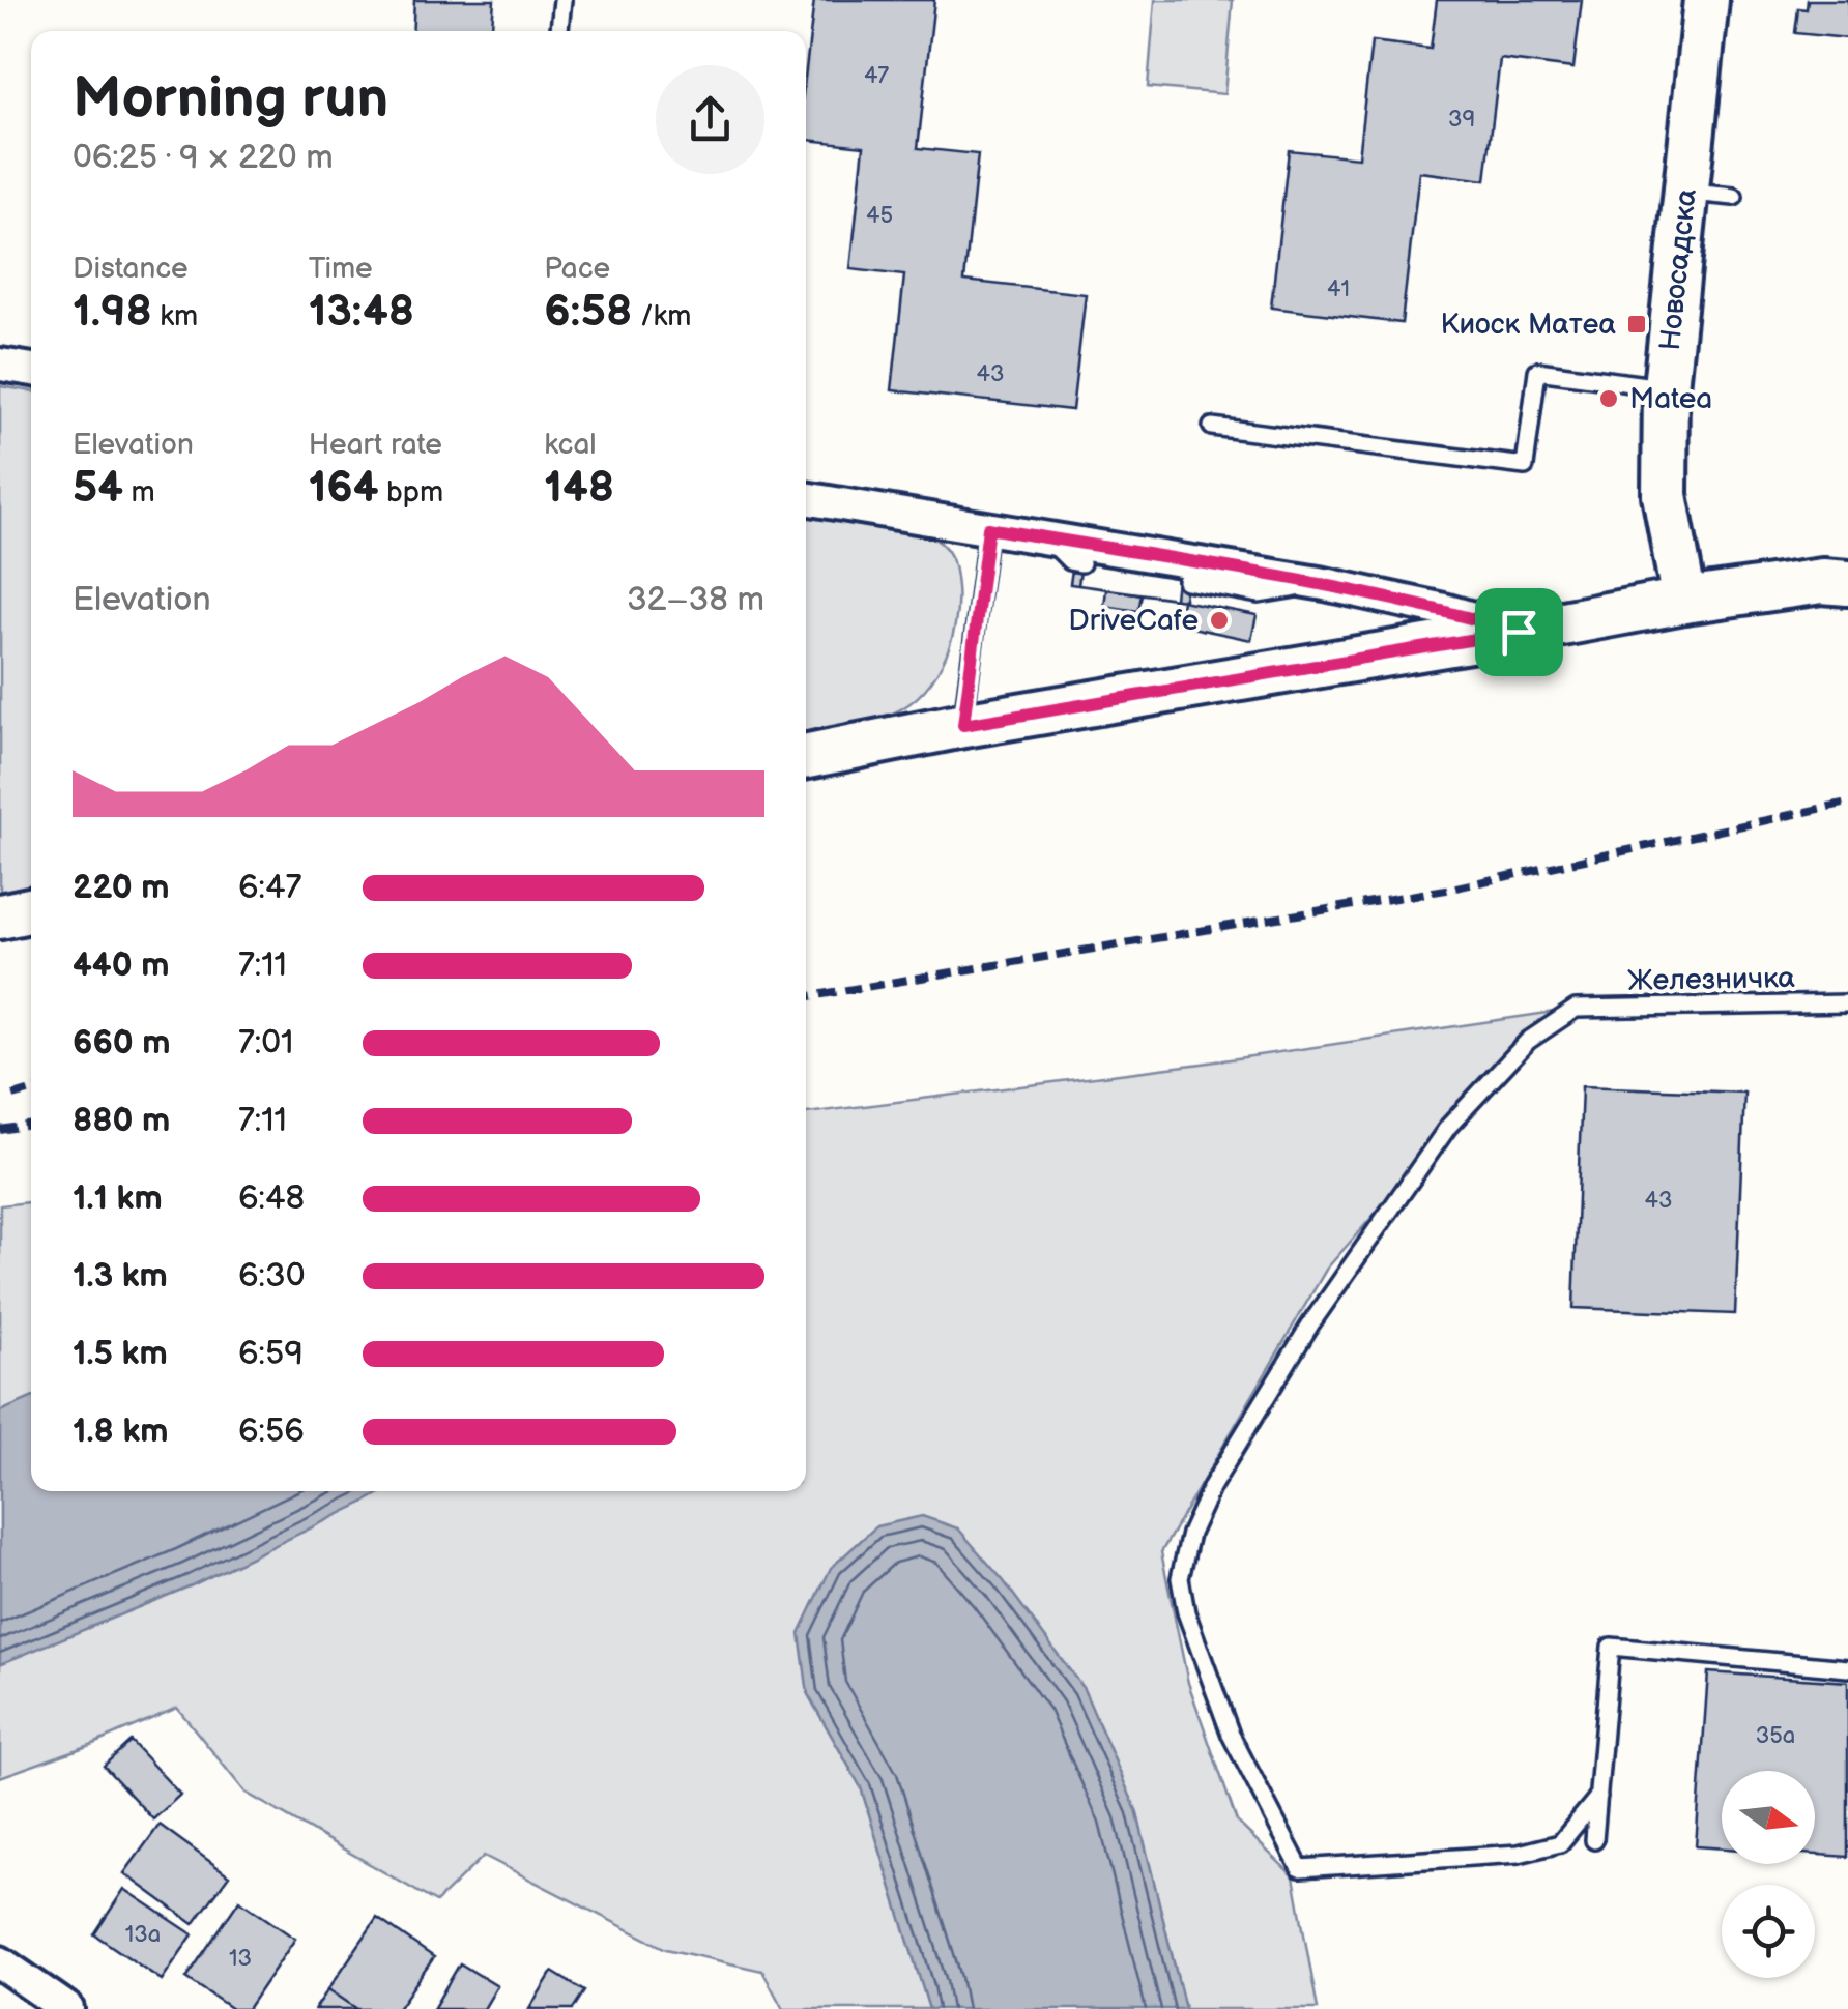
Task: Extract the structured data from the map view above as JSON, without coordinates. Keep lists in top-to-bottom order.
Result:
{
  "streets": {
    "street": ["Новосадска"],
    "lane": ["Железничка"]
  },
  "places": {
    "transit": ["Киоск Матеа"],
    "other": ["Matea", "DriveCafe"]
  },
  "house_numbers": [
    "47",
    "39",
    "45",
    "41",
    "43",
    "43",
    "35a",
    "13a",
    "13"
  ],
  "north": "right",
  "page": {
    "heading": ["Morning run", "06:25 · 9 × 220 m"],
    "stats": [
      ["Distance", "1.98 km"],
      ["Time", "13:48"],
      ["Pace", "6:58 /km"],
      ["Elevation", "54 m"],
      ["Heart rate", "164 bpm"],
      ["kcal", "148"]
    ],
    "chart": ["Elevation", "32–38 m"],
    "list": [
      {
        "name": "220 m",
        "note": "6:47"
      },
      {
        "name": "440 m",
        "note": "7:11"
      },
      {
        "name": "660 m",
        "note": "7:01"
      },
      {
        "name": "880 m",
        "note": "7:11"
      },
      {
        "name": "1.1 km",
        "note": "6:48"
      },
      {
        "name": "1.3 km",
        "note": "6:30"
      },
      {
        "name": "1.5 km",
        "note": "6:59"
      },
      {
        "name": "1.8 km",
        "note": "6:56"
      }
    ]
  }
}
